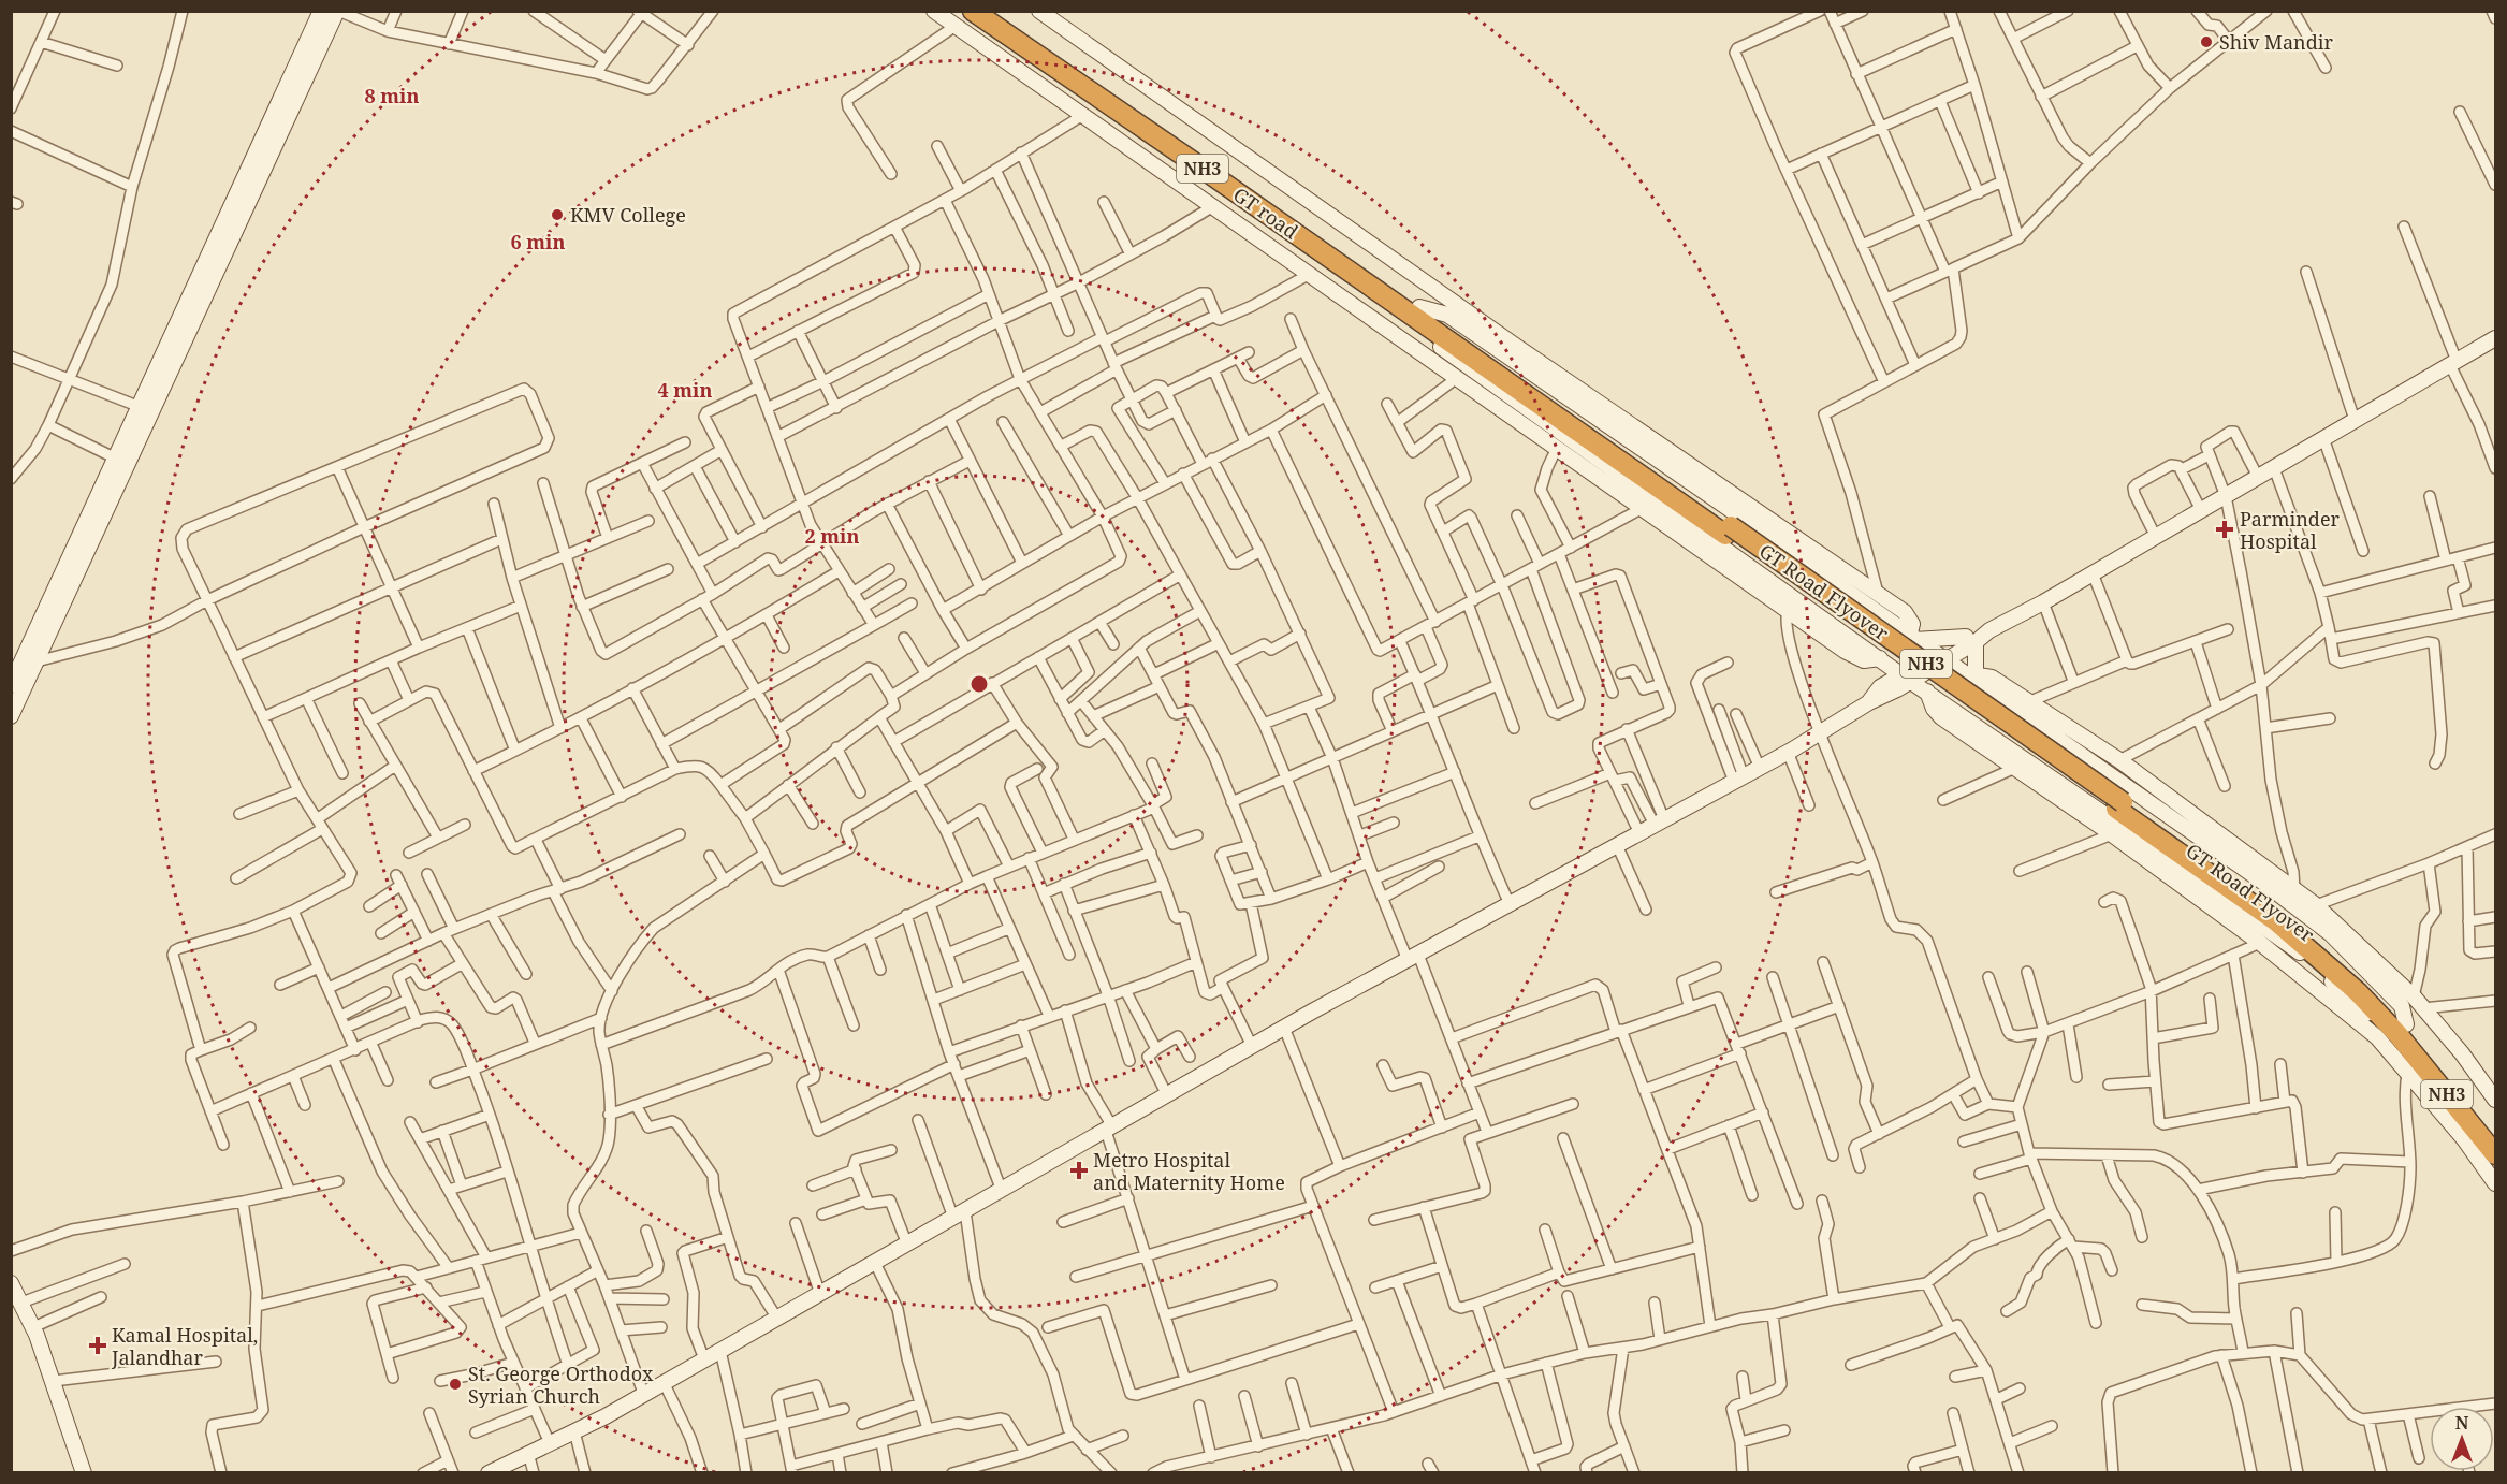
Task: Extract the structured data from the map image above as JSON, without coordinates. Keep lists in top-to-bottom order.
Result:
{
  "streets": {
    "highway": ["NH3", "GT road", "GT Road Flyover"]
  },
  "crossings": [
    ["NH3", "GT Road Flyover"],
    ["GT road", "GT Road Flyover"]
  ],
  "places": {
    "other": ["Shiv Mandir", "KMV College", "St. George Orthodox Syrian Church"],
    "health": ["Parminder Hospital", "Metro Hospital and Maternity Home", "Kamal Hospital, Jalandhar"]
  },
  "north": "top",
  "rings": [
    "8 min",
    "6 min",
    "4 min",
    "2 min"
  ]
}
